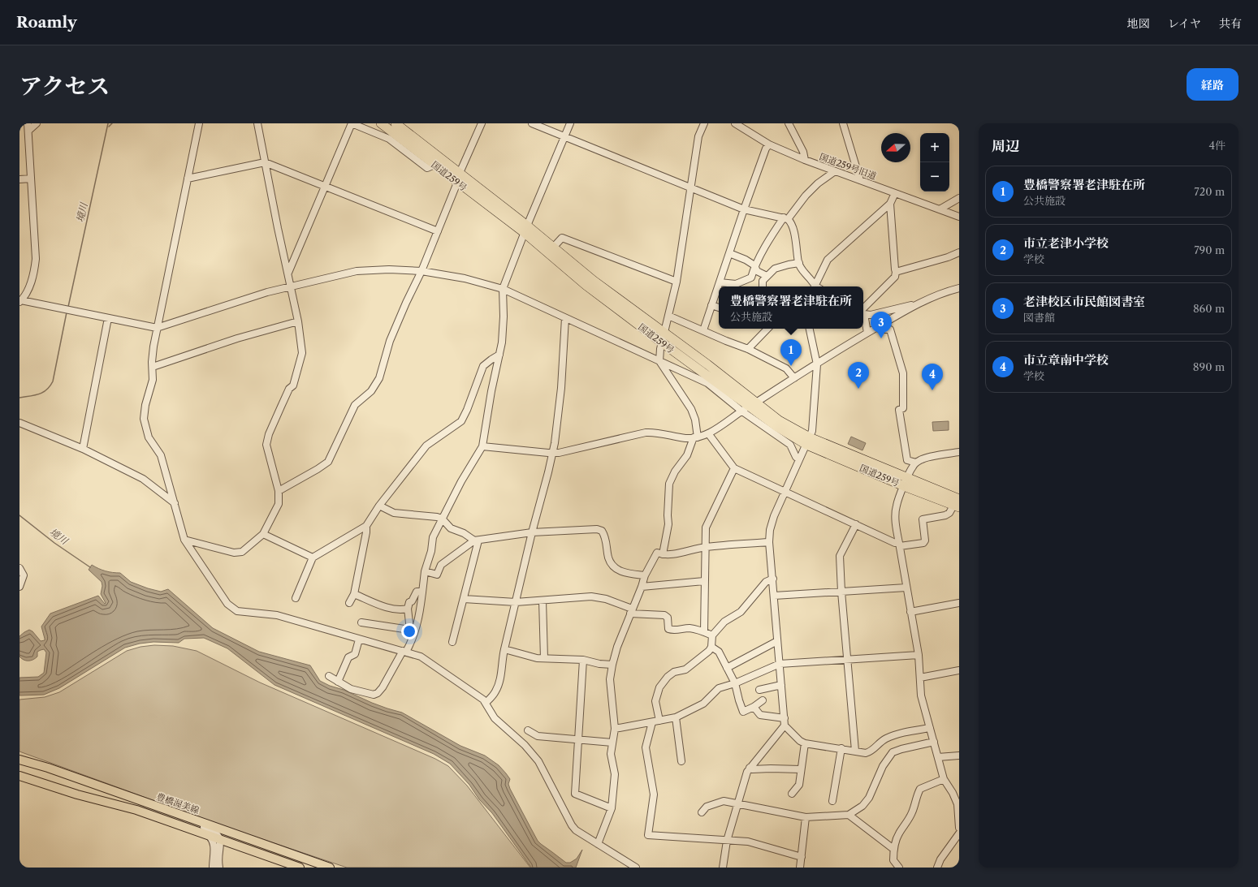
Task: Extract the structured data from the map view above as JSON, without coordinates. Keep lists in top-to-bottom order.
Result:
{
  "streets": {
    "highway": ["国道259号"],
    "main road": ["豊橋渥美線"],
    "street": ["国道259号旧道"]
  },
  "water": ["境川"],
  "north": "left",
  "page": {
    "header": "Roamly",
    "nav": ["地図", "レイヤ", "共有"],
    "title": "アクセス",
    "buttons": "経路",
    "heading": ["周辺", "4件"],
    "map_buttons": ["+", "−"],
    "list": [
      {
        "mark": "1",
        "name": "豊橋警察署老津駐在所",
        "note": "公共施設",
        "value": "720 m"
      },
      {
        "mark": "2",
        "name": "市立老津小学校",
        "note": "学校",
        "value": "790 m"
      },
      {
        "mark": "3",
        "name": "老津校区市民館図書室",
        "note": "図書館",
        "value": "860 m"
      },
      {
        "mark": "4",
        "name": "市立章南中学校",
        "note": "学校",
        "value": "890 m"
      }
    ],
    "popup": ["豊橋警察署老津駐在所", "公共施設"],
    "pins": [
      "3",
      "1",
      "2",
      "4"
    ]
  }
}
